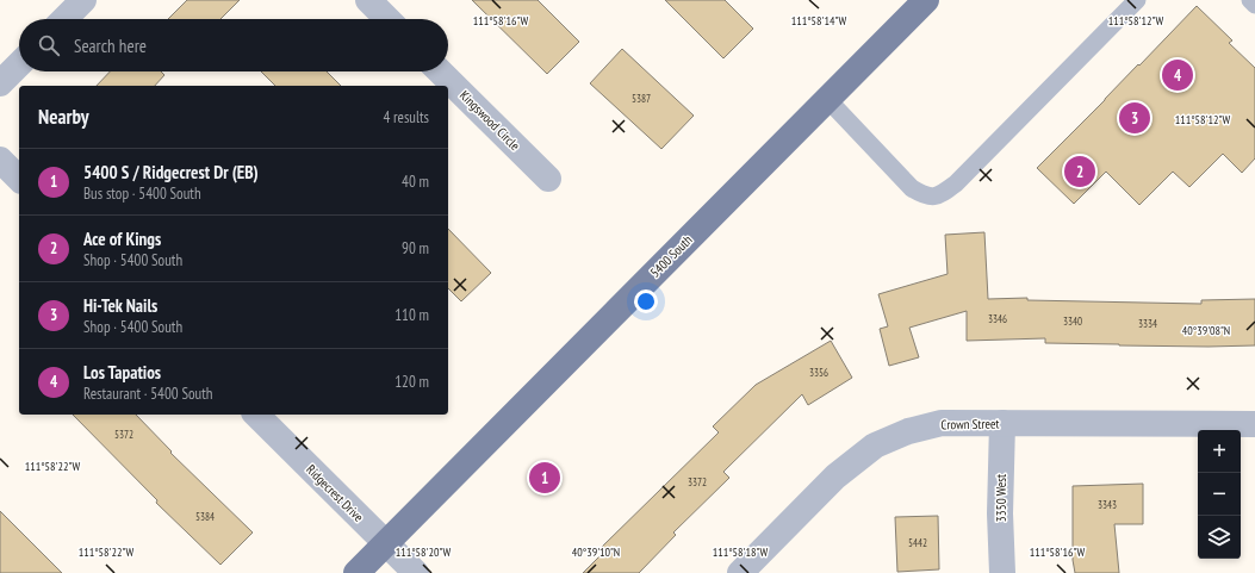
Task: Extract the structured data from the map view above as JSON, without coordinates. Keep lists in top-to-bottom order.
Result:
{
  "streets": {
    "main road": ["5400 South"],
    "street": [
      "Kingswood Circle",
      "Crown Street",
      "Ridgecrest Drive",
      "3350 West"
    ]
  },
  "crossings": [
    ["5400 South", "Ridgecrest Drive"],
    ["Crown Street", "3350 West"]
  ],
  "house_numbers": [
    "5387",
    "3346",
    "3340",
    "3334",
    "3356",
    "5372",
    "3372",
    "3343",
    "5384",
    "5442"
  ],
  "page": {
    "search": "Search here",
    "pins": [
      "4",
      "3",
      "2",
      "1"
    ],
    "heading": ["Nearby", "4 results"],
    "list": [
      {
        "mark": "1",
        "name": "5400 S / Ridgecrest Dr (EB)",
        "note": "Bus stop · 5400 South",
        "value": "40 m"
      },
      {
        "mark": "2",
        "name": "Ace of Kings",
        "note": "Shop · 5400 South",
        "value": "90 m"
      },
      {
        "mark": "3",
        "name": "Hi-Tek Nails",
        "note": "Shop · 5400 South",
        "value": "110 m"
      },
      {
        "mark": "4",
        "name": "Los Tapatios",
        "note": "Restaurant · 5400 South",
        "value": "120 m"
      }
    ],
    "map_buttons": ["+", "−"]
  },
  "coordinates": [
    "111°58'12\"W",
    "111°58'16\"W",
    "111°58'14\"W",
    "40°39'08\"N",
    "111°58'22\"W",
    "111°58'20\"W",
    "40°39'10\"N",
    "111°58'18\"W"
  ]
}
